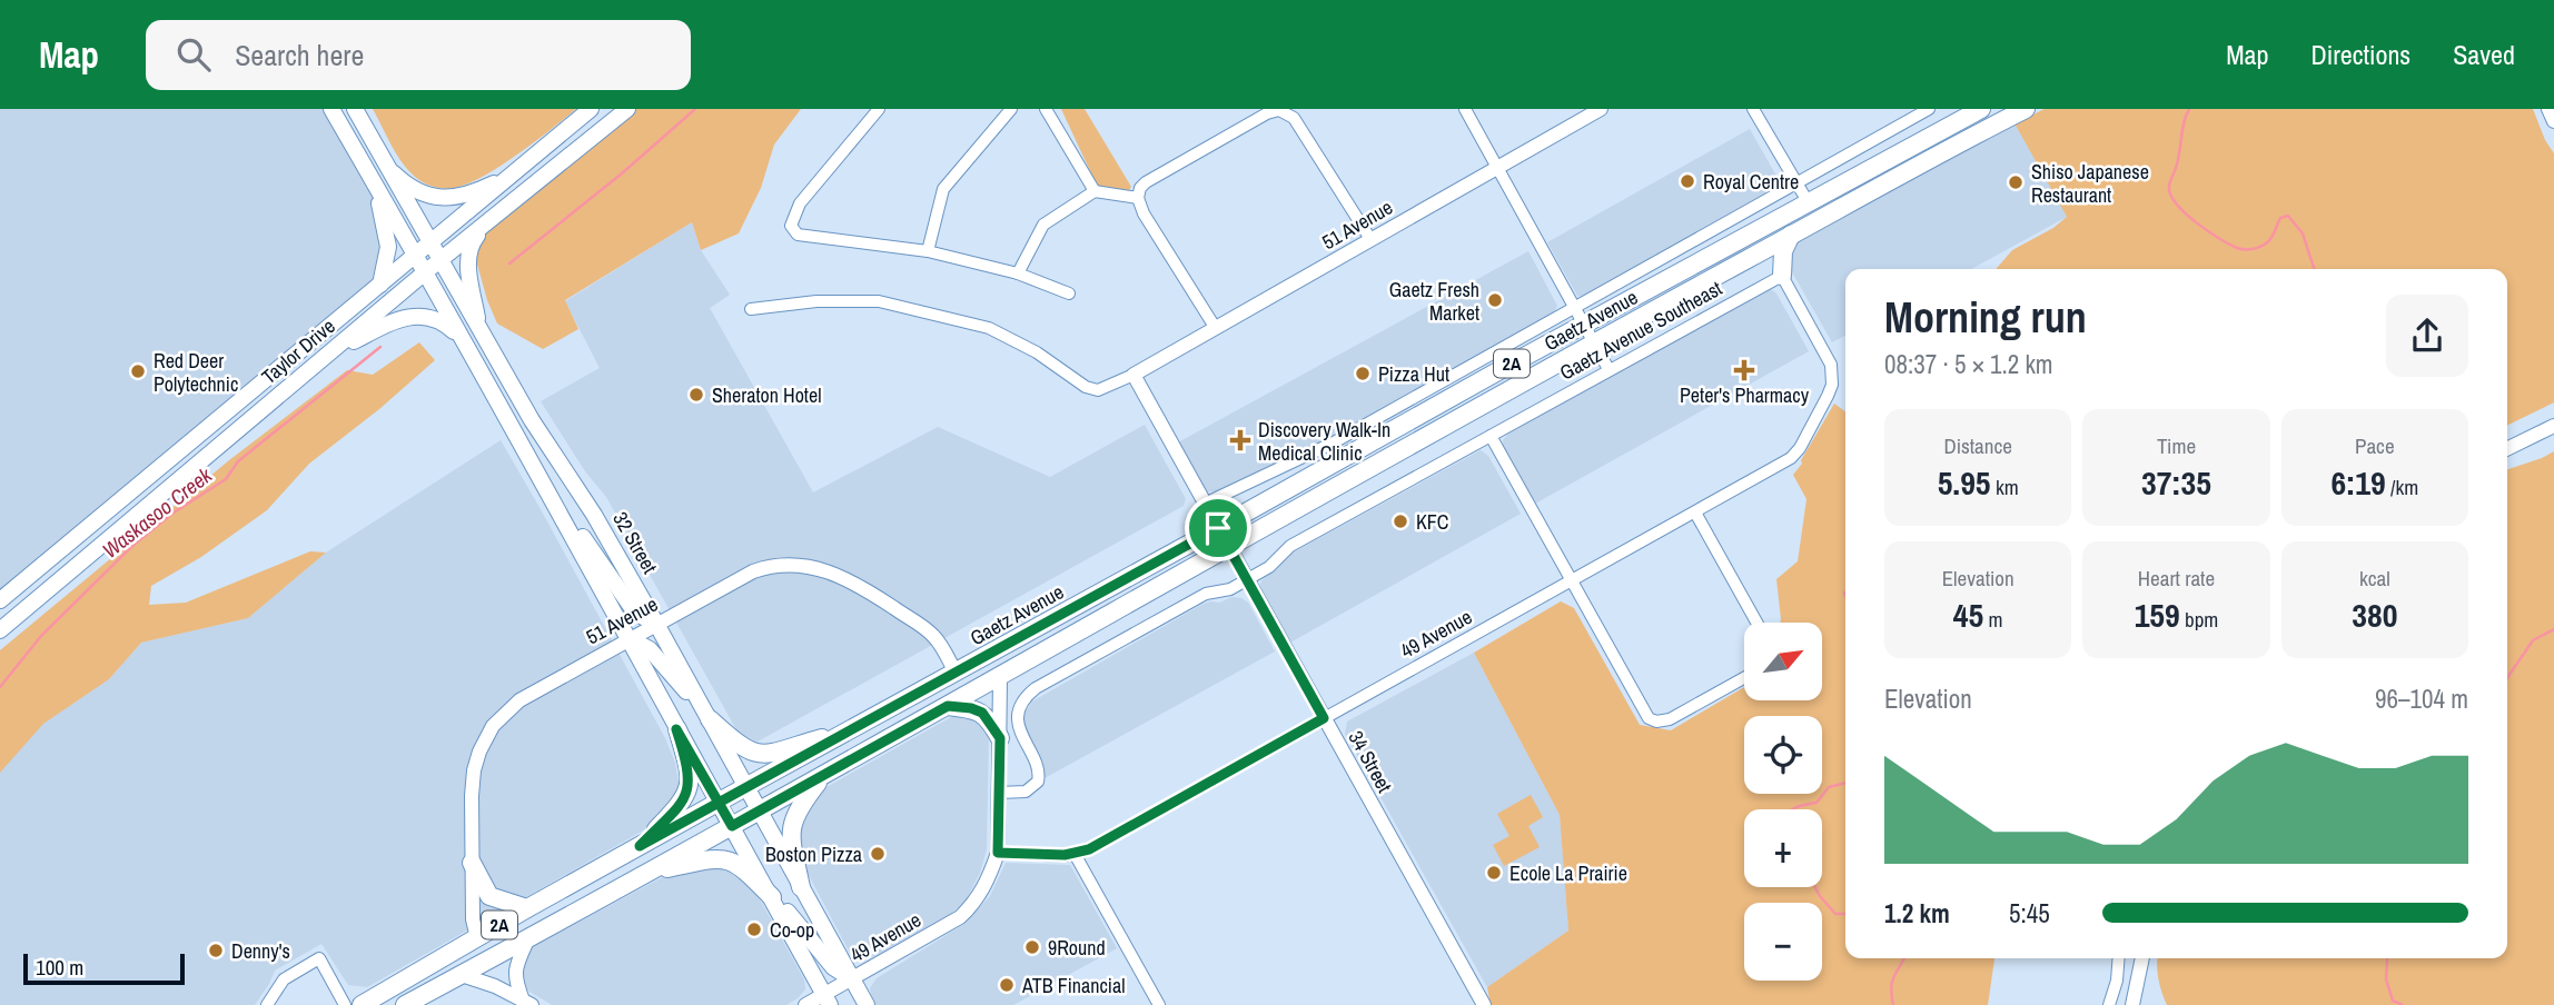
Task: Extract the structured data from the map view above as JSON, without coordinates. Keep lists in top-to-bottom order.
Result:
{
  "streets": {
    "main road": [
      "Gaetz Avenue",
      "Taylor Drive",
      "2A",
      "32 Street"
    ],
    "street": [
      "51 Avenue",
      "Gaetz Avenue Southeast",
      "49 Avenue",
      "34 Street"
    ]
  },
  "crossings": [
    ["51 Avenue", "Gaetz Avenue"],
    ["51 Avenue", "32 Street"],
    ["51 Avenue", "34 Street"],
    ["Gaetz Avenue", "Gaetz Avenue Southeast"],
    ["Gaetz Avenue", "32 Street"],
    ["Gaetz Avenue", "49 Avenue"],
    ["Gaetz Avenue", "34 Street"],
    ["Gaetz Avenue Southeast", "32 Street"],
    ["Gaetz Avenue Southeast", "49 Avenue"],
    ["Gaetz Avenue Southeast", "34 Street"],
    ["Taylor Drive", "32 Street"],
    ["32 Street", "49 Avenue"],
    ["49 Avenue", "34 Street"]
  ],
  "water": ["Waskasoo Creek"],
  "places": {
    "other": [
      "Royal Centre",
      "Shiso Japanese Restaurant",
      "Gaetz Fresh Market",
      "Red Deer Polytechnic",
      "Pizza Hut",
      "Sheraton Hotel",
      "KFC",
      "Boston Pizza",
      "Ecole La Prairie",
      "Co-op",
      "9Round",
      "Denny's",
      "ATB Financial"
    ],
    "health": ["Peter's Pharmacy", "Discovery Walk-In Medical Clinic"]
  },
  "scale_bar": "100 m",
  "north": "top right",
  "page": {
    "header": "Map",
    "search": "Search here",
    "nav": ["Map", "Directions", "Saved"],
    "heading": ["Morning run", "08:37 · 5 × 1.2 km"],
    "stats": [
      ["Distance", "5.95 km"],
      ["Time", "37:35"],
      ["Pace", "6:19 /km"],
      ["Elevation", "45 m"],
      ["Heart rate", "159 bpm"],
      ["kcal", "380"]
    ],
    "map_buttons": ["+", "−"],
    "chart": ["Elevation", "96–104 m"],
    "list": [
      {
        "name": "1.2 km",
        "note": "5:45"
      }
    ],
    "scale": "100 m"
  }
}
